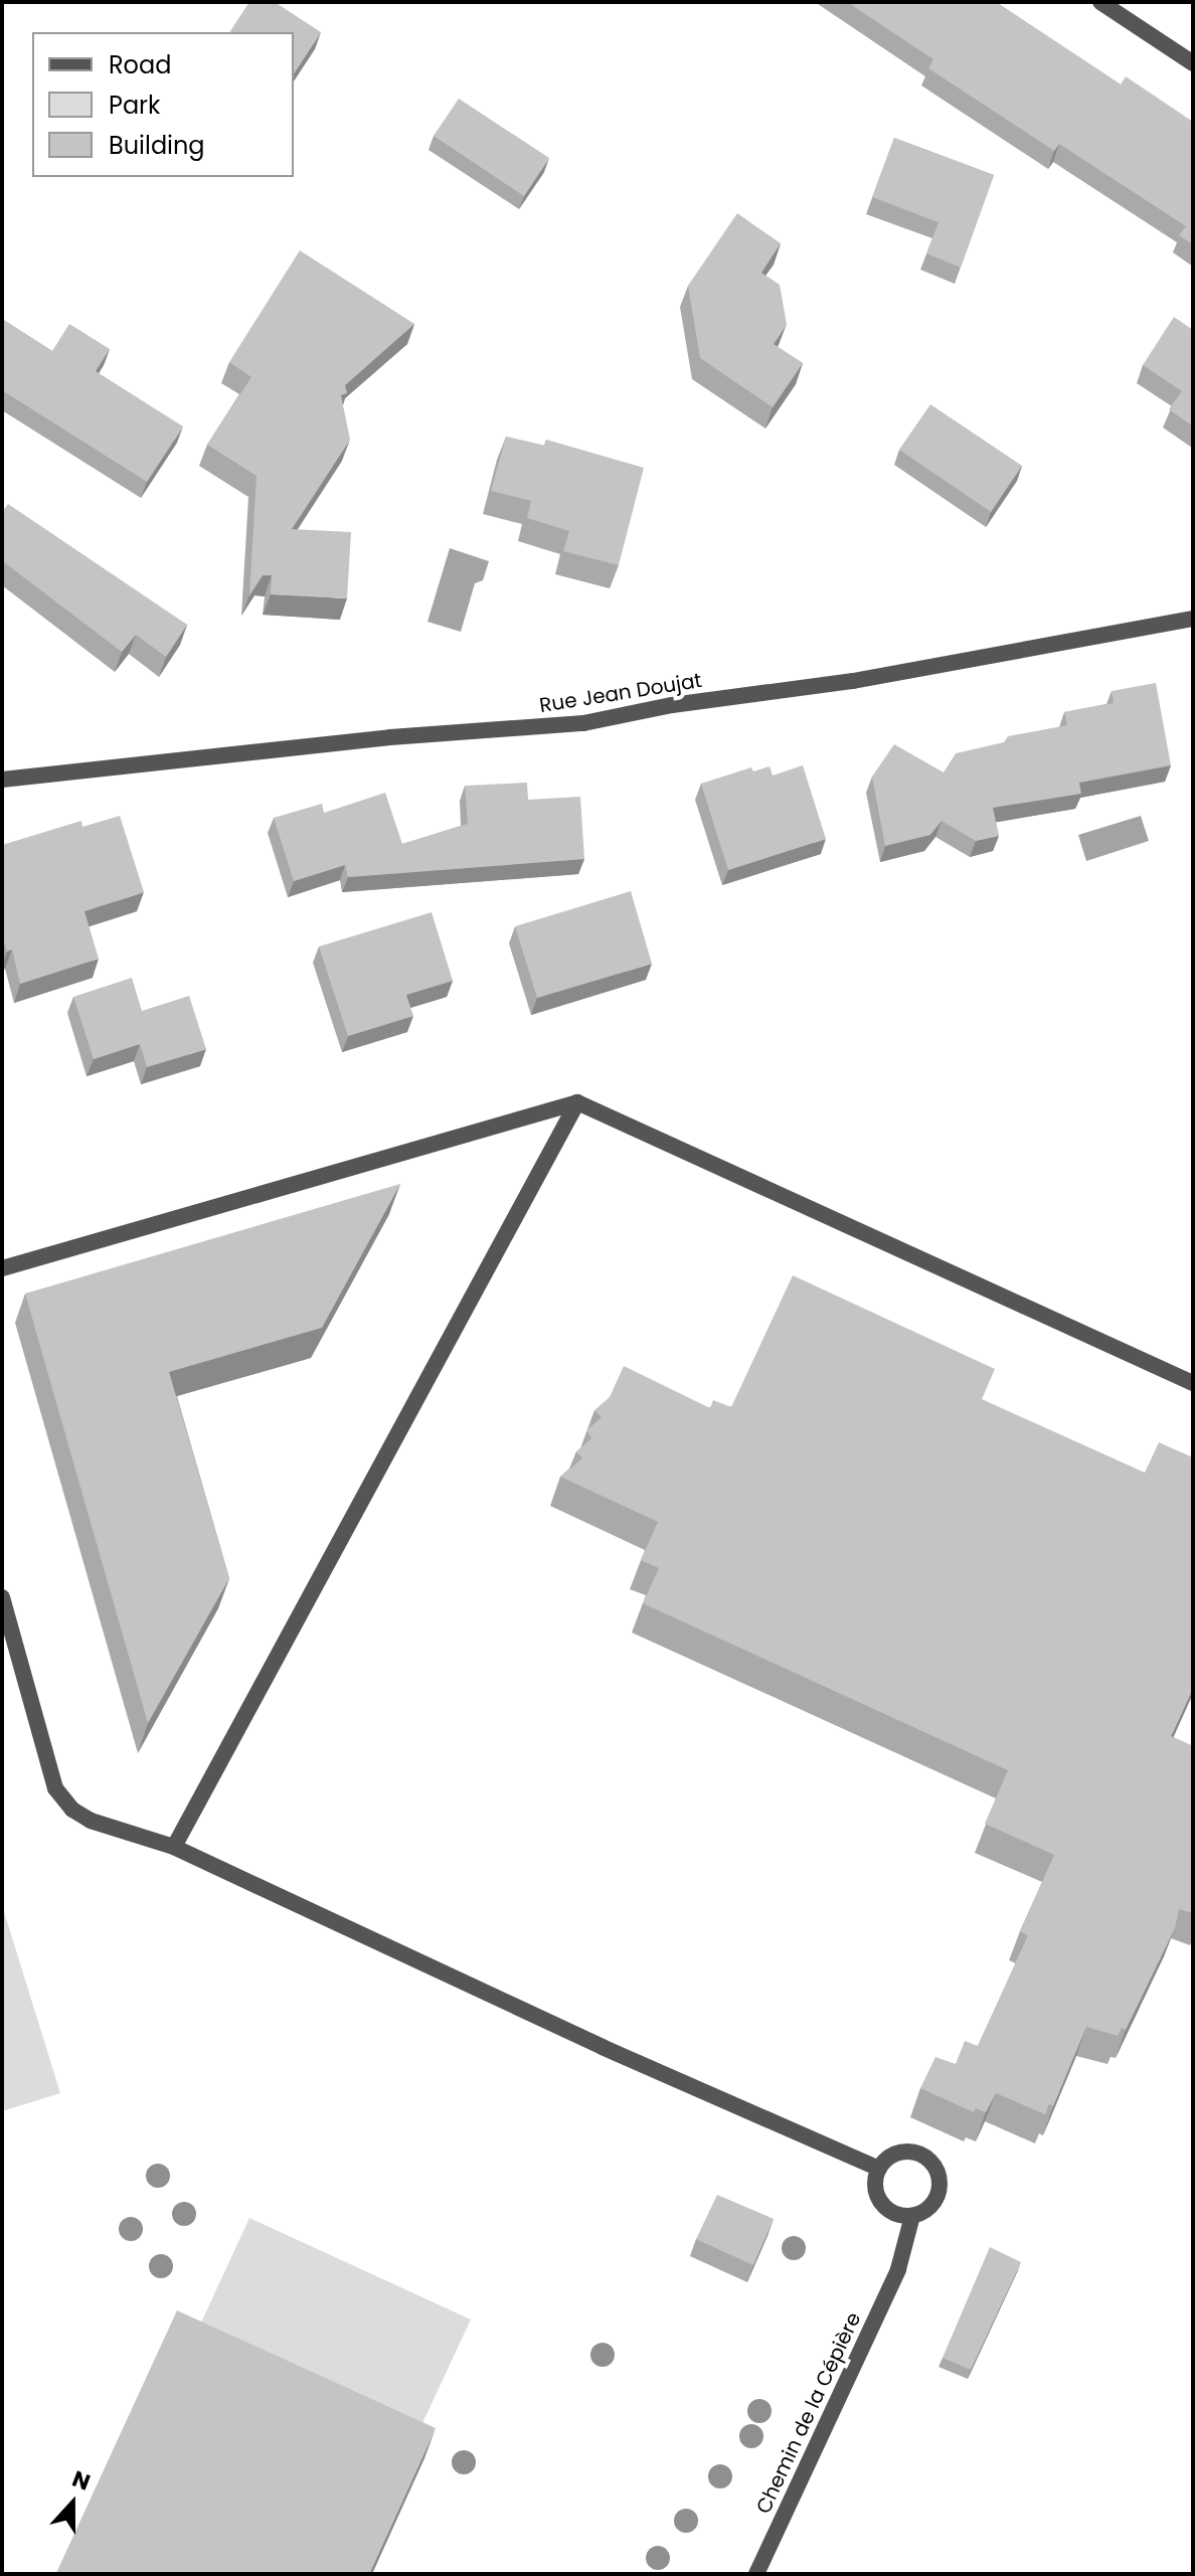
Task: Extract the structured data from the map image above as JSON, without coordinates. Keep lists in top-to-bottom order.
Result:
{
  "streets": {
    "street": ["Rue Jean Doujat", "Chemin de la Cépière"]
  },
  "legend": ["Road", "Park", "Building"],
  "north": "top"
}
